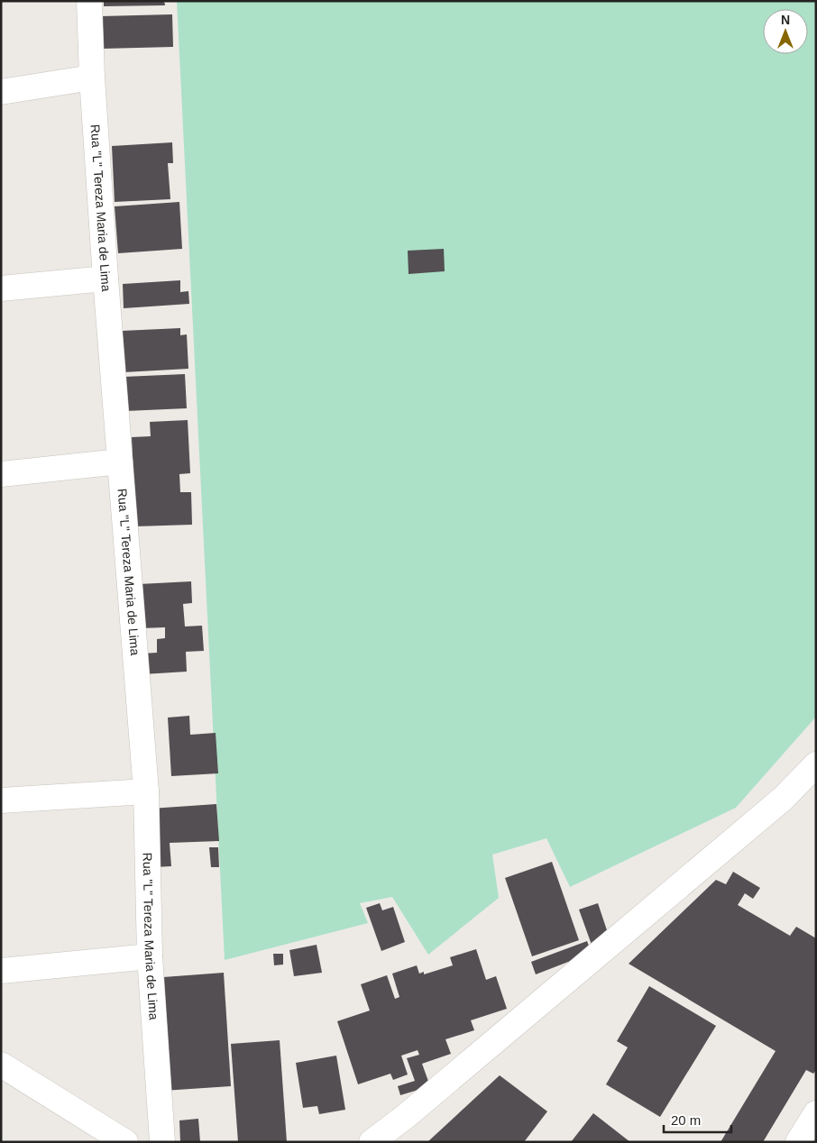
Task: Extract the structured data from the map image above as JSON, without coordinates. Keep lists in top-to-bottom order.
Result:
{
  "streets": {
    "street": ["Rua \"L\" Tereza Maria de Lima"]
  },
  "scale_bar": "20 m",
  "north": "top"
}
